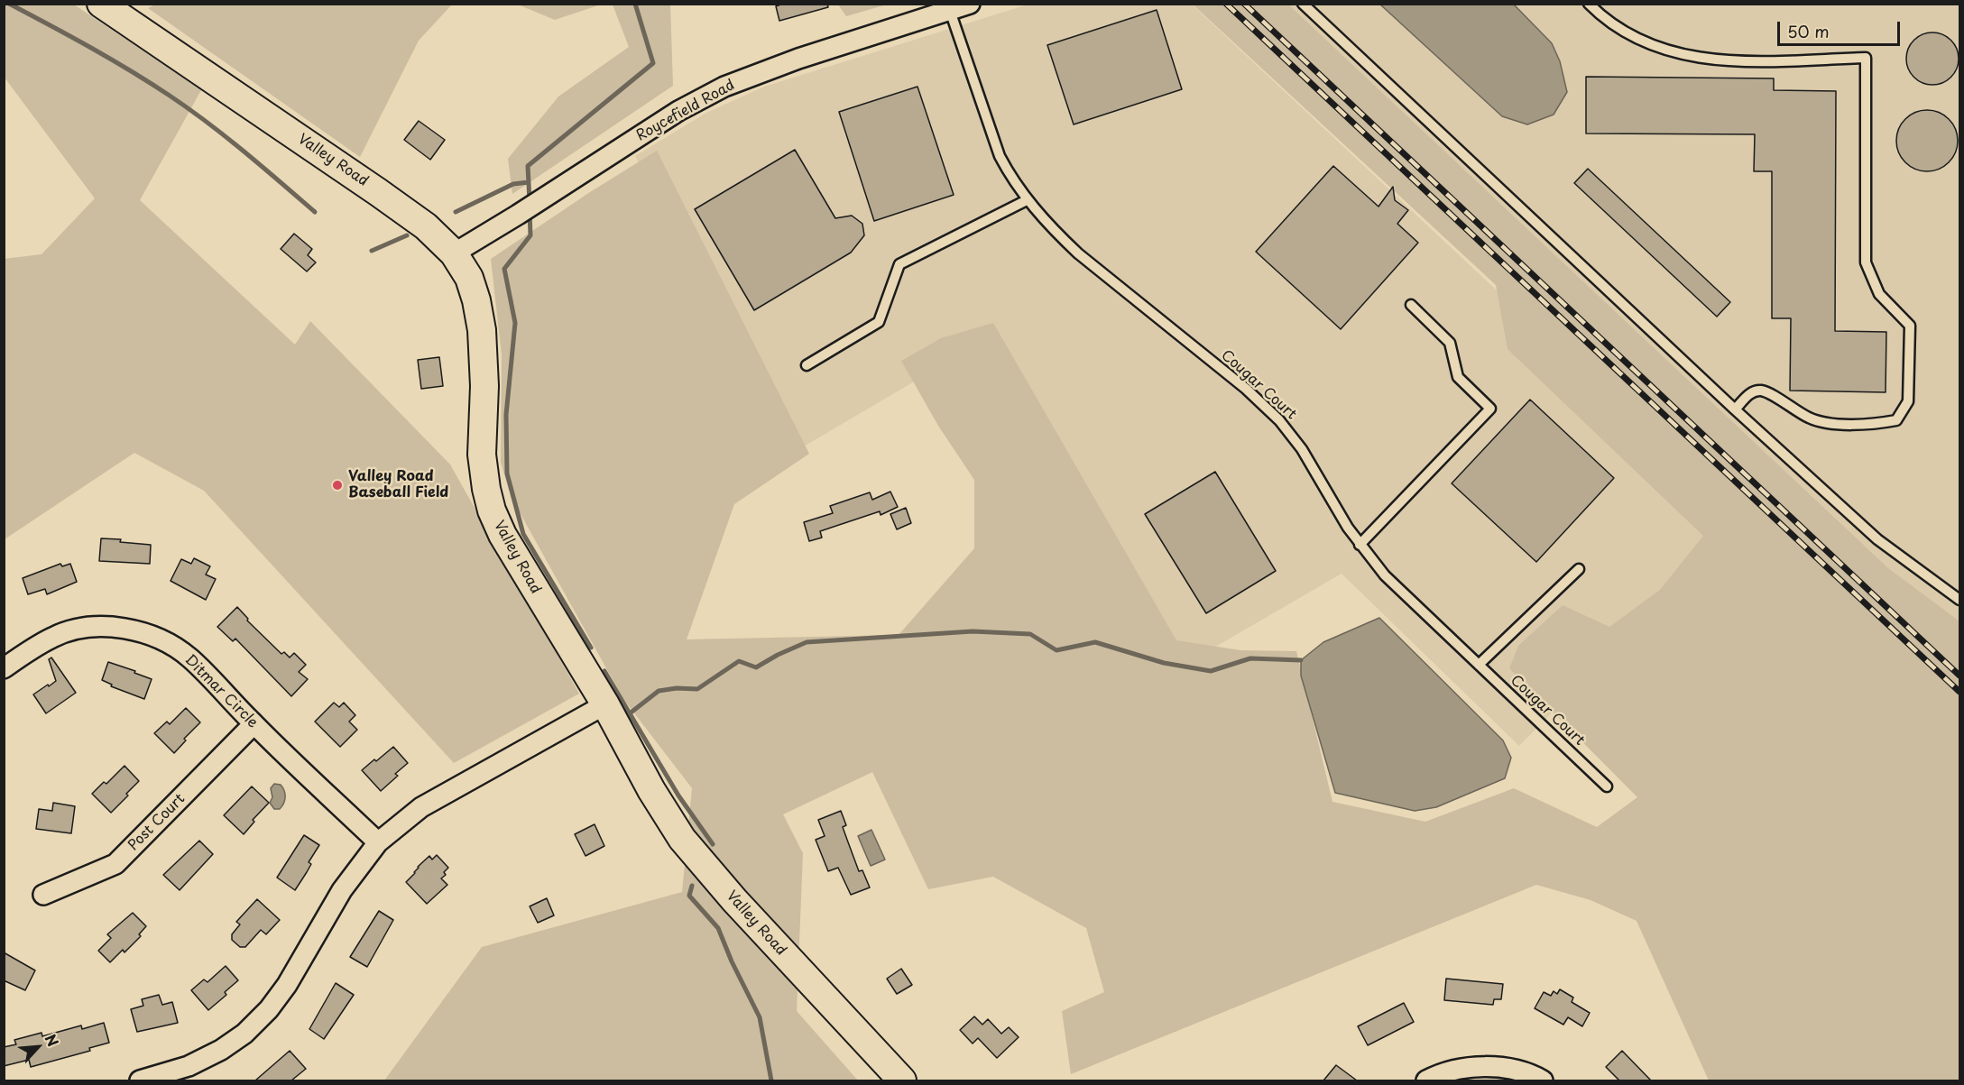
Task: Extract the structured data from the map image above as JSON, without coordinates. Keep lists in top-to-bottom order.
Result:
{
  "streets": {
    "street": [
      "Roycefield Road",
      "Valley Road",
      "Ditmar Circle",
      "Post Court"
    ],
    "lane": ["Cougar Court"]
  },
  "crossings": [
    ["Roycefield Road", "Valley Road"],
    ["Roycefield Road", "Cougar Court"],
    ["Ditmar Circle", "Post Court"]
  ],
  "places": ["Valley Road Baseball Field"],
  "scale_bar": "50 m",
  "north": "top right"
}
